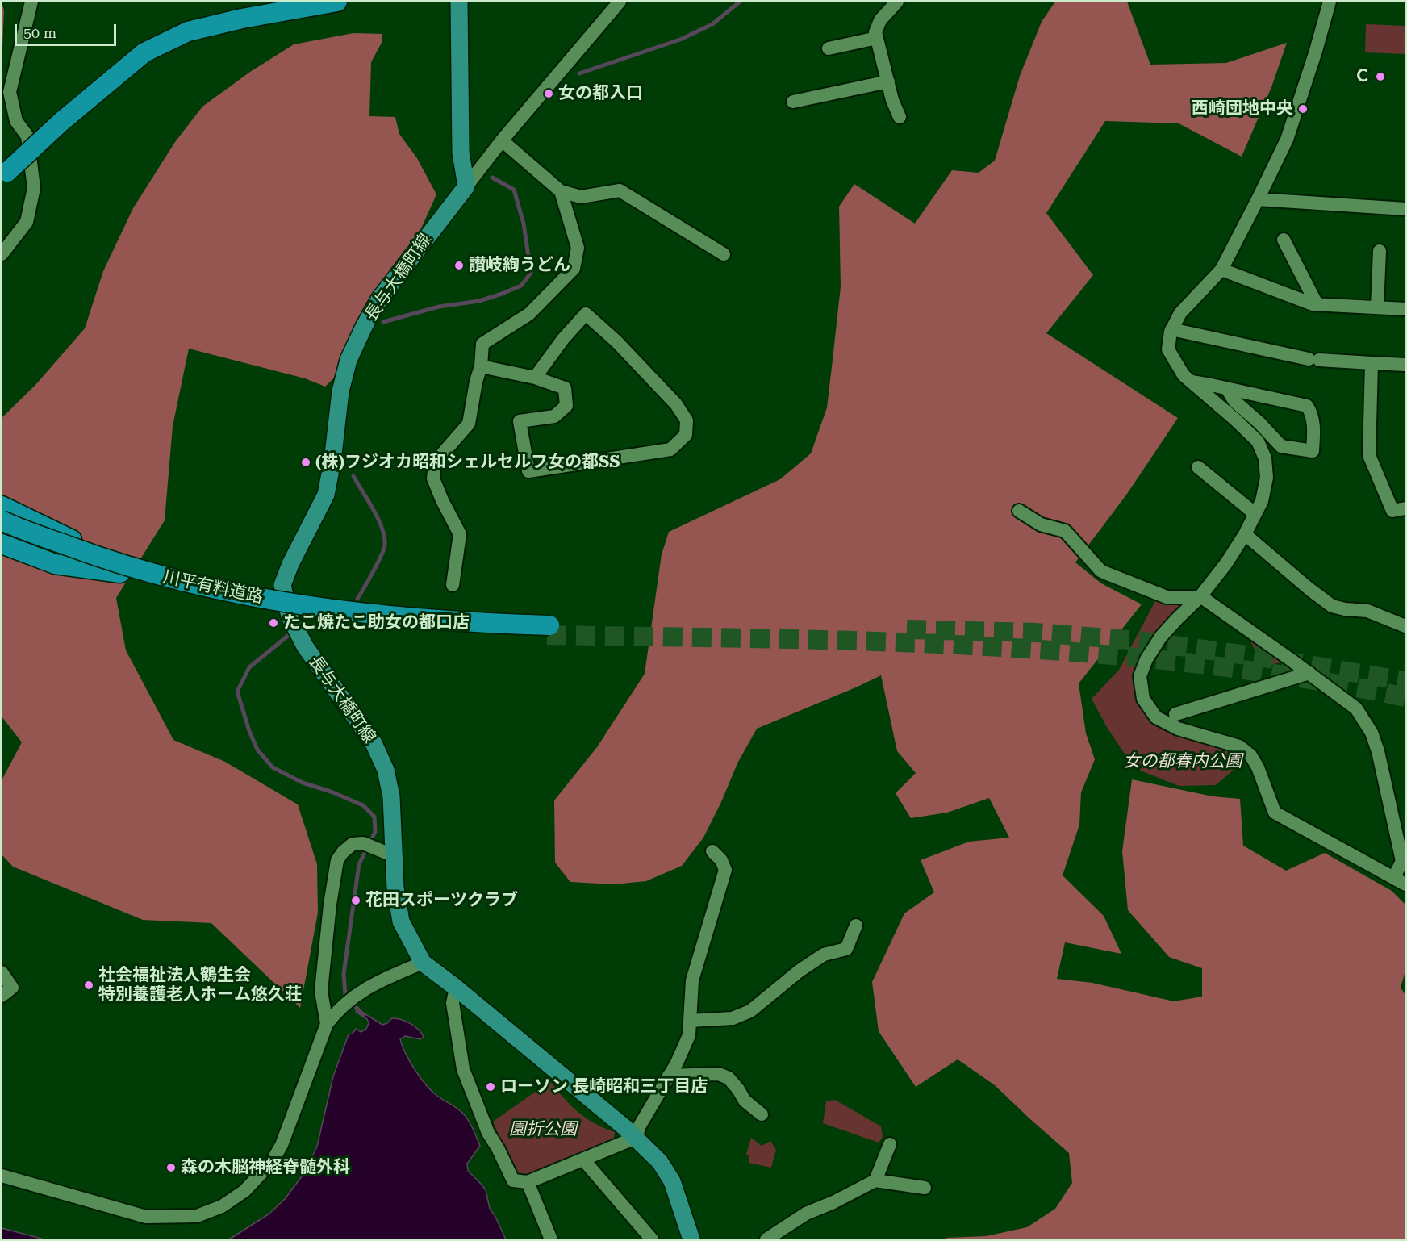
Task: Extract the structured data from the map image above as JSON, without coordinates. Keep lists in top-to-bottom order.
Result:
{
  "streets": {
    "highway": ["川平有料道路"],
    "main road": ["長与大橋町線"]
  },
  "parks": ["女の都春内公園", "園折公園"],
  "places": [
    "Ｃ",
    "女の都入口",
    "西崎団地中央",
    "讃岐絢うどん",
    "(株)フジオカ昭和シェルセルフ女の都SS",
    "たこ焼たこ助女の都口店",
    "花田スポーツクラブ",
    "社会福祉法人鶴生会 特別養護老人ホーム悠久荘",
    "ローソン 長崎昭和三丁目店",
    "森の木脳神経脊髄外科"
  ],
  "scale_bar": "50 m"
}
